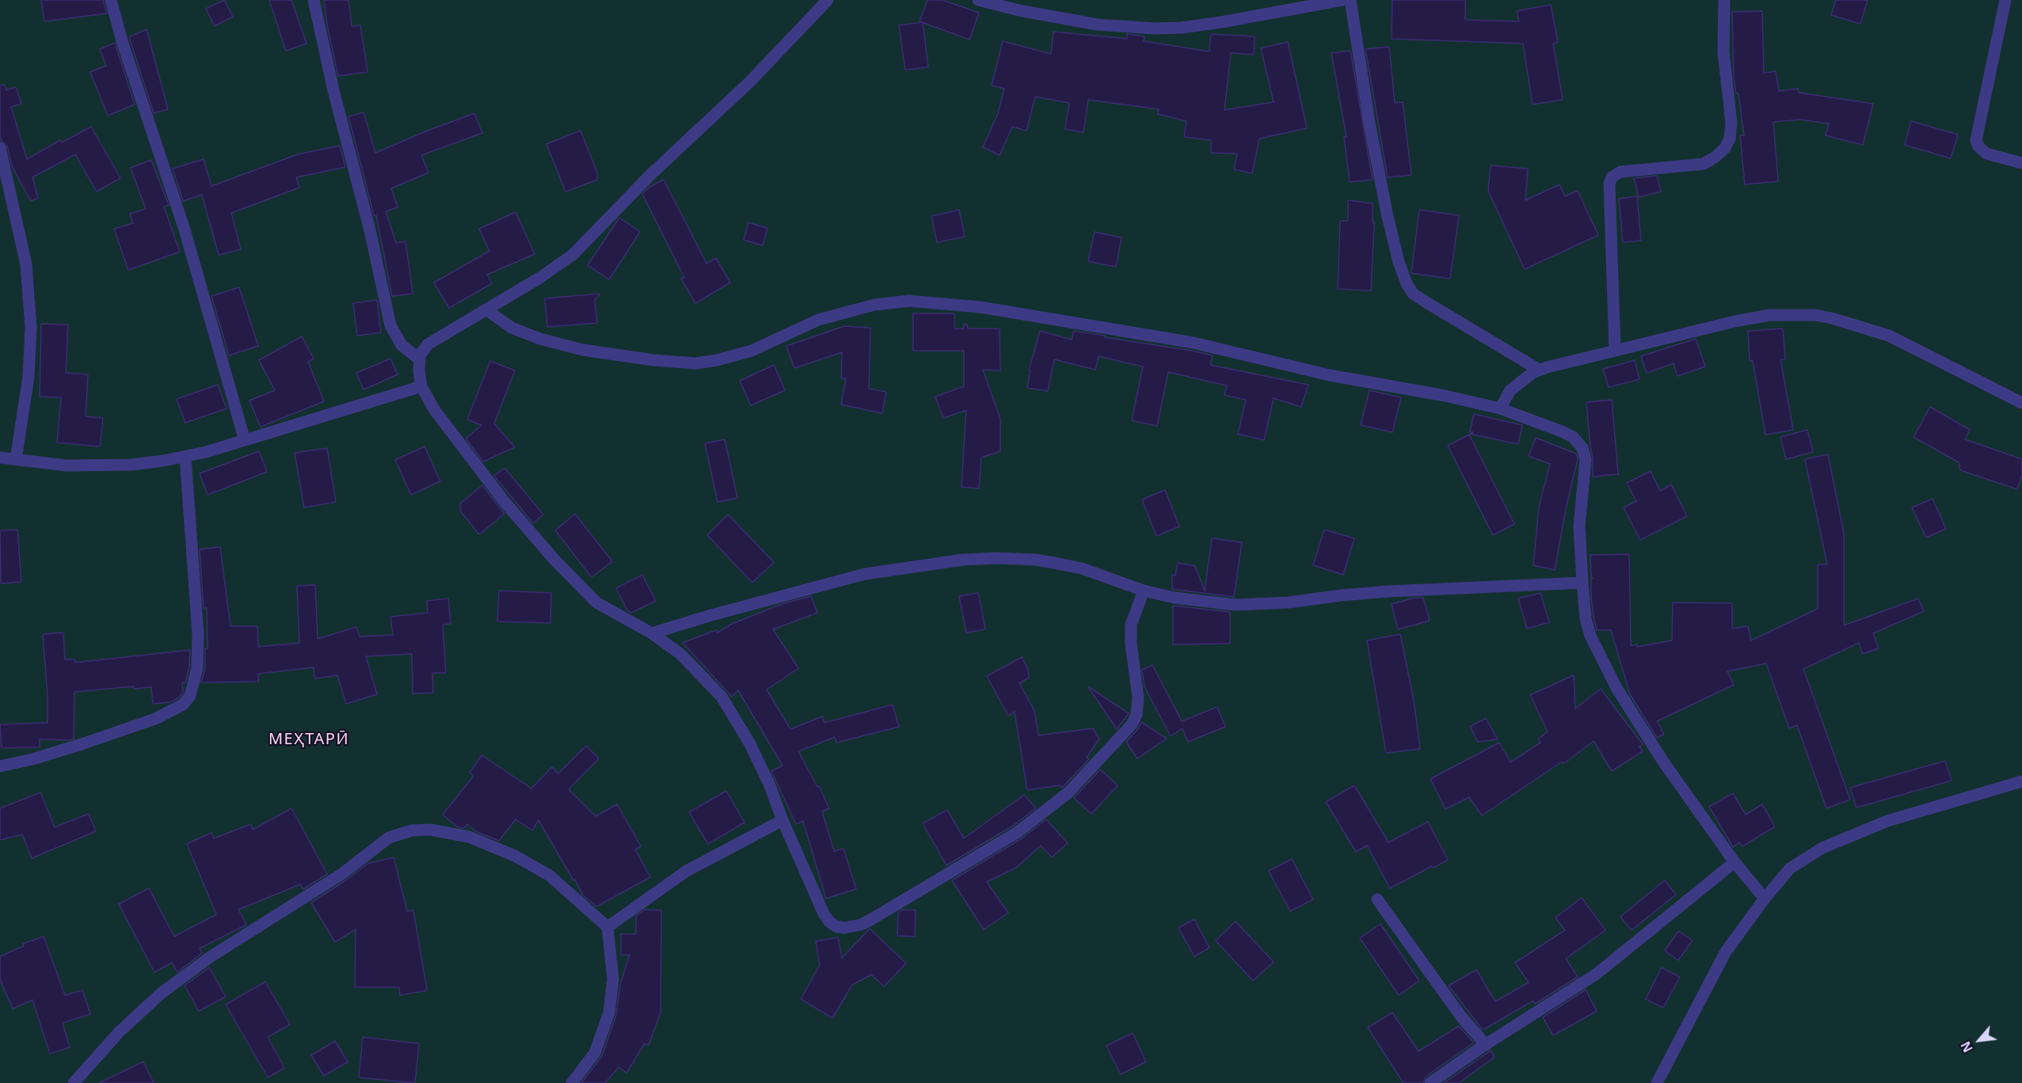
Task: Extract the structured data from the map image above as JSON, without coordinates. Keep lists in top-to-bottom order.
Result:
{
  "districts": ["МЕҲТАРӢ"],
  "north": "bottom left"
}
